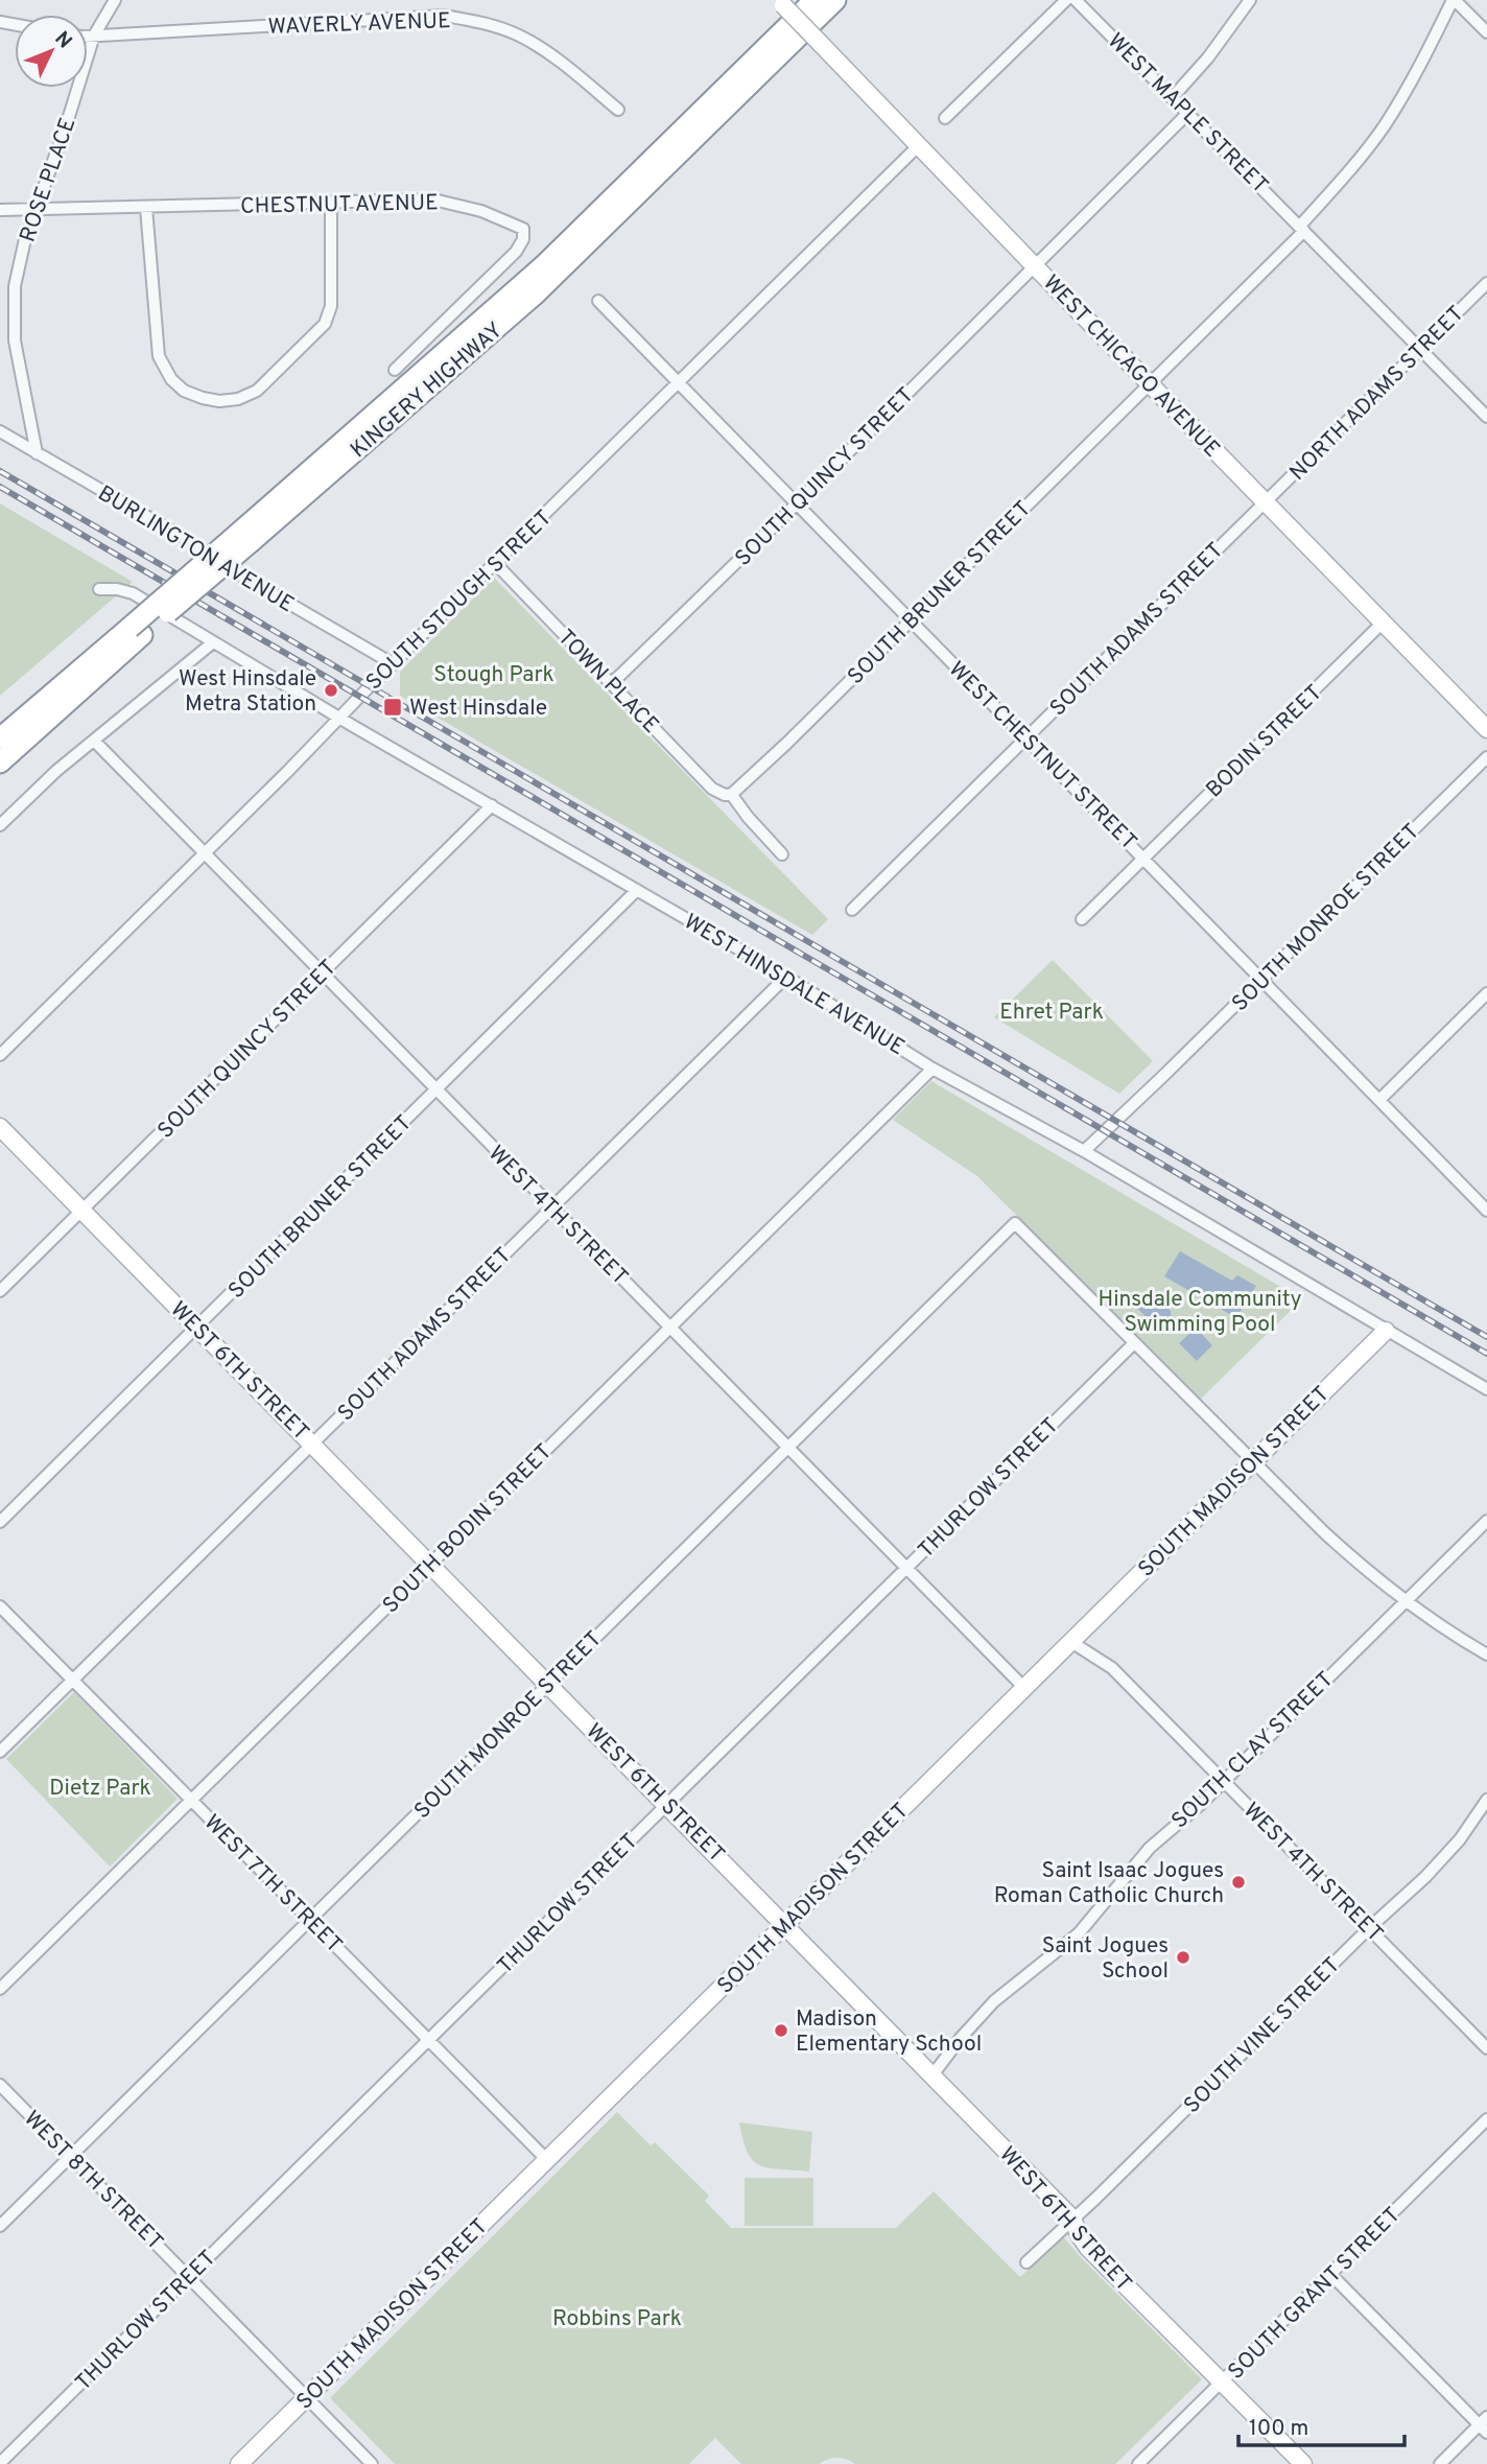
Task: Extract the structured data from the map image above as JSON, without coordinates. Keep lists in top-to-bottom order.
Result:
{
  "streets": {
    "highway": ["KINGERY HIGHWAY"],
    "street": [
      "WAVERLY AVENUE",
      "WEST MAPLE STREET",
      "ROSE PLACE",
      "CHESTNUT AVENUE",
      "WEST CHICAGO AVENUE",
      "NORTH ADAMS STREET",
      "SOUTH QUINCY STREET",
      "BURLINGTON AVENUE",
      "SOUTH BRUNER STREET",
      "SOUTH STOUGH STREET",
      "SOUTH ADAMS STREET",
      "TOWN PLACE",
      "BODIN STREET",
      "WEST CHESTNUT STREET",
      "SOUTH MONROE STREET",
      "WEST HINSDALE AVENUE",
      "WEST 4TH STREET",
      "WEST 6TH STREET",
      "SOUTH MADISON STREET",
      "THURLOW STREET",
      "SOUTH BODIN STREET",
      "SOUTH CLAY STREET",
      "WEST 7TH STREET",
      "SOUTH VINE STREET",
      "WEST 8TH STREET",
      "SOUTH GRANT STREET"
    ]
  },
  "crossings": [
    ["WAVERLY AVENUE", "ROSE PLACE"],
    ["WEST MAPLE STREET", "NORTH ADAMS STREET"],
    ["WEST MAPLE STREET", "SOUTH QUINCY STREET"],
    ["WEST MAPLE STREET", "SOUTH BRUNER STREET"],
    ["ROSE PLACE", "CHESTNUT AVENUE"],
    ["ROSE PLACE", "BURLINGTON AVENUE"],
    ["WEST CHICAGO AVENUE", "NORTH ADAMS STREET"],
    ["WEST CHICAGO AVENUE", "SOUTH QUINCY STREET"],
    ["WEST CHICAGO AVENUE", "SOUTH BRUNER STREET"],
    ["WEST CHICAGO AVENUE", "SOUTH STOUGH STREET"],
    ["WEST CHICAGO AVENUE", "SOUTH ADAMS STREET"],
    ["WEST CHICAGO AVENUE", "BODIN STREET"],
    ["NORTH ADAMS STREET", "SOUTH ADAMS STREET"],
    ["SOUTH QUINCY STREET", "TOWN PLACE"],
    ["SOUTH QUINCY STREET", "WEST CHESTNUT STREET"],
    ["SOUTH QUINCY STREET", "WEST HINSDALE AVENUE"],
    ["SOUTH QUINCY STREET", "WEST 4TH STREET"],
    ["SOUTH QUINCY STREET", "WEST 6TH STREET"],
    ["BURLINGTON AVENUE", "SOUTH STOUGH STREET"],
    ["SOUTH BRUNER STREET", "TOWN PLACE"],
    ["SOUTH BRUNER STREET", "WEST CHESTNUT STREET"],
    ["SOUTH BRUNER STREET", "WEST HINSDALE AVENUE"],
    ["SOUTH BRUNER STREET", "WEST 4TH STREET"],
    ["SOUTH BRUNER STREET", "WEST 6TH STREET"],
    ["SOUTH STOUGH STREET", "TOWN PLACE"],
    ["SOUTH STOUGH STREET", "WEST CHESTNUT STREET"],
    ["SOUTH STOUGH STREET", "WEST HINSDALE AVENUE"],
    ["SOUTH STOUGH STREET", "WEST 4TH STREET"],
    ["SOUTH ADAMS STREET", "WEST CHESTNUT STREET"],
    ["SOUTH ADAMS STREET", "WEST HINSDALE AVENUE"],
    ["SOUTH ADAMS STREET", "WEST 4TH STREET"],
    ["SOUTH ADAMS STREET", "WEST 6TH STREET"],
    ["SOUTH ADAMS STREET", "WEST 7TH STREET"],
    ["BODIN STREET", "WEST CHESTNUT STREET"],
    ["WEST CHESTNUT STREET", "SOUTH MONROE STREET"],
    ["SOUTH MONROE STREET", "WEST HINSDALE AVENUE"],
    ["SOUTH MONROE STREET", "WEST 4TH STREET"],
    ["SOUTH MONROE STREET", "WEST 6TH STREET"],
    ["SOUTH MONROE STREET", "THURLOW STREET"],
    ["SOUTH MONROE STREET", "WEST 7TH STREET"],
    ["SOUTH MONROE STREET", "WEST 8TH STREET"],
    ["WEST HINSDALE AVENUE", "SOUTH MADISON STREET"],
    ["WEST HINSDALE AVENUE", "SOUTH BODIN STREET"],
    ["WEST 4TH STREET", "SOUTH MADISON STREET"],
    ["WEST 4TH STREET", "THURLOW STREET"],
    ["WEST 4TH STREET", "SOUTH BODIN STREET"],
    ["WEST 4TH STREET", "SOUTH CLAY STREET"],
    ["WEST 4TH STREET", "SOUTH VINE STREET"],
    ["WEST 6TH STREET", "SOUTH MADISON STREET"],
    ["WEST 6TH STREET", "THURLOW STREET"],
    ["WEST 6TH STREET", "SOUTH BODIN STREET"],
    ["WEST 6TH STREET", "SOUTH CLAY STREET"],
    ["WEST 6TH STREET", "SOUTH VINE STREET"],
    ["WEST 6TH STREET", "SOUTH GRANT STREET"],
    ["SOUTH MADISON STREET", "WEST 7TH STREET"],
    ["SOUTH MADISON STREET", "WEST 8TH STREET"],
    ["THURLOW STREET", "WEST 7TH STREET"],
    ["THURLOW STREET", "WEST 8TH STREET"],
    ["SOUTH BODIN STREET", "WEST 7TH STREET"]
  ],
  "parks": [
    "Stough Park",
    "Ehret Park",
    "Hinsdale Community Swimming Pool",
    "Dietz Park",
    "Robbins Park"
  ],
  "places": {
    "other": [
      "West Hinsdale Metra Station",
      "Saint Isaac Jogues Roman Catholic Church",
      "Saint Jogues School",
      "Madison Elementary School"
    ],
    "transit": ["West Hinsdale"]
  },
  "scale_bar": "100 m",
  "north": "top right"
}
